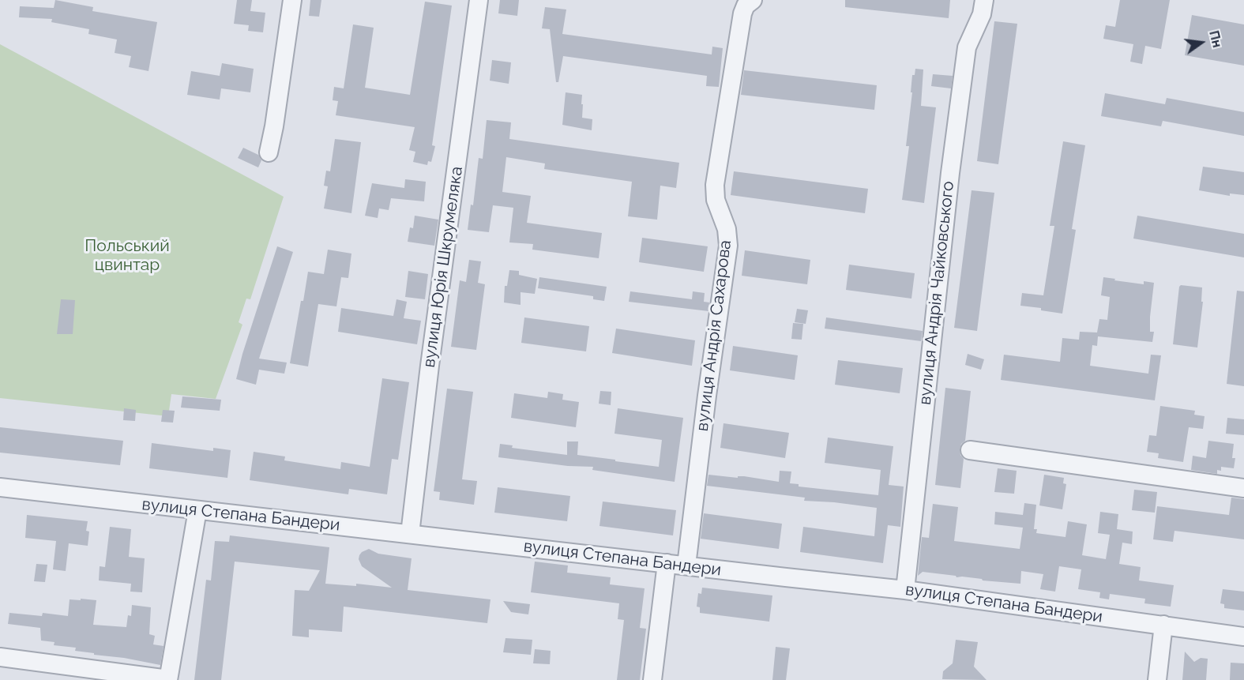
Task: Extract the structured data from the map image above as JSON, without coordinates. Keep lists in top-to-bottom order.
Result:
{
  "streets": {
    "street": [
      "вулиця Юрія Шкрумеляка",
      "вулиця Андрія Чайковського",
      "вулиця Андрія Сахарова",
      "вулиця Степана Бандери"
    ]
  },
  "crossings": [
    ["вулиця Юрія Шкрумеляка", "вулиця Степана Бандери"],
    ["вулиця Андрія Чайковського", "вулиця Степана Бандери"],
    ["вулиця Андрія Сахарова", "вулиця Степана Бандери"]
  ],
  "parks": ["Польський цвинтар"],
  "north": "right"
}
